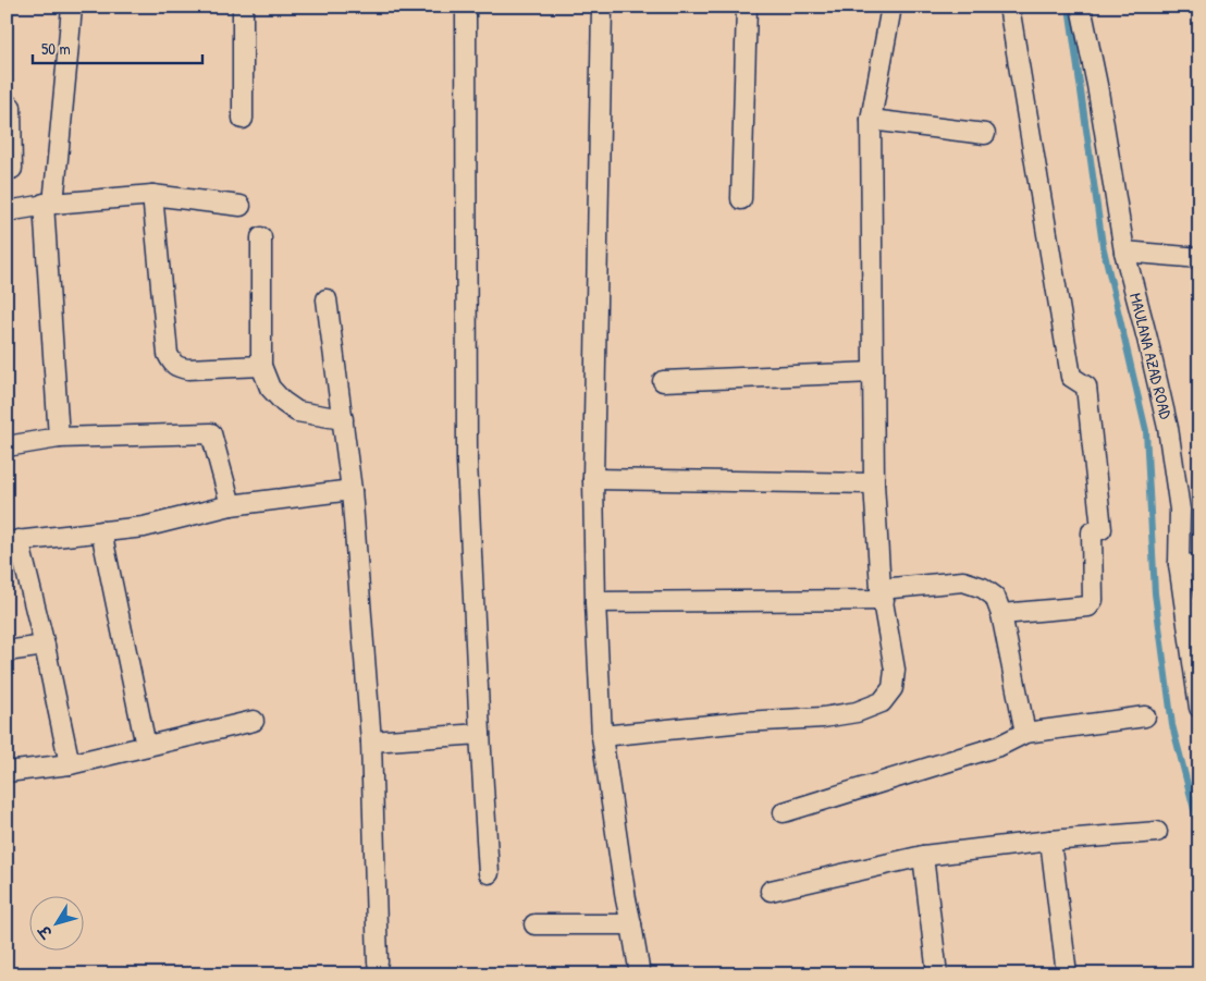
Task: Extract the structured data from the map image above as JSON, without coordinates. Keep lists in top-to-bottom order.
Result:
{
  "streets": {
    "street": ["MAULANA AZAD ROAD"]
  },
  "scale_bar": "50 m",
  "north": "bottom left"
}
